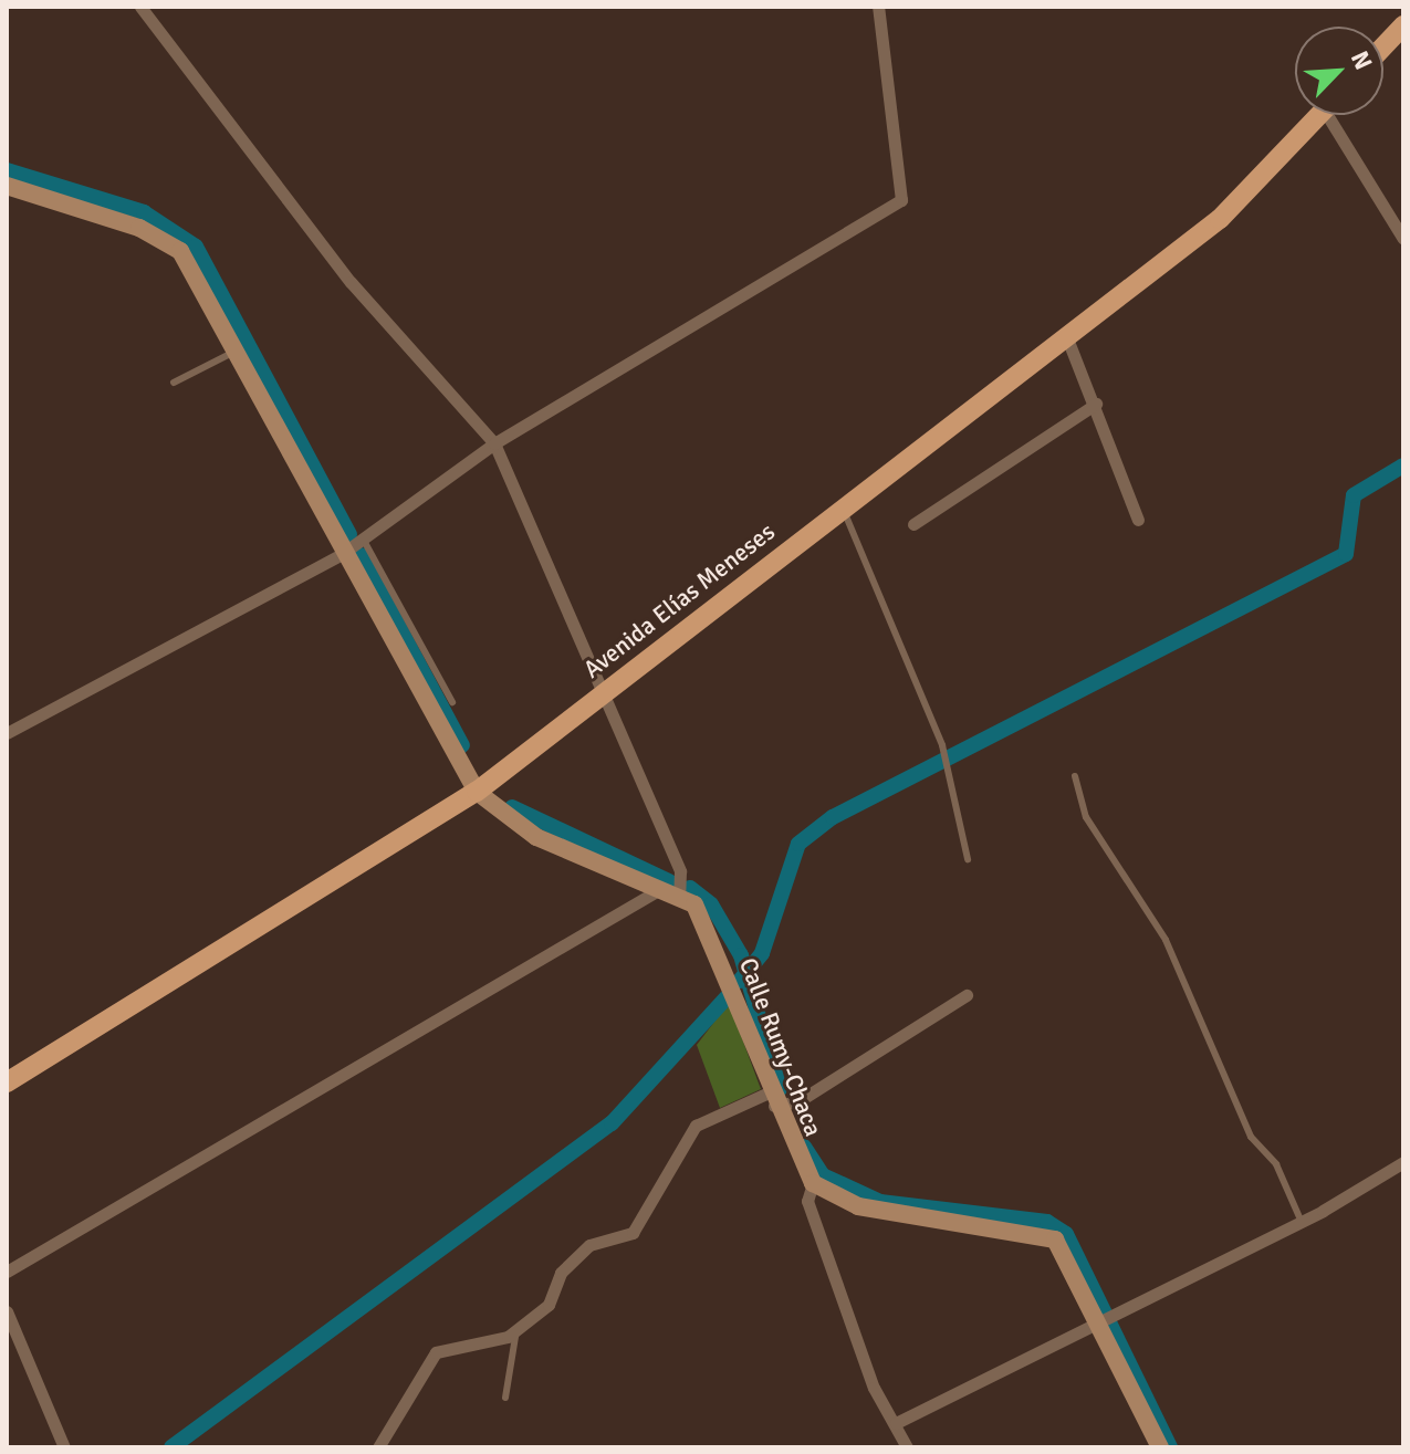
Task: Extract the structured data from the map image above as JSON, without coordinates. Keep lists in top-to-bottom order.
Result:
{
  "streets": {
    "main road": ["Avenida Elías Meneses"],
    "street": ["Calle Rumy-Chaca"]
  },
  "crossings": [
    ["Avenida Elías Meneses", "Calle Rumy-Chaca"]
  ],
  "north": "top right"
}
